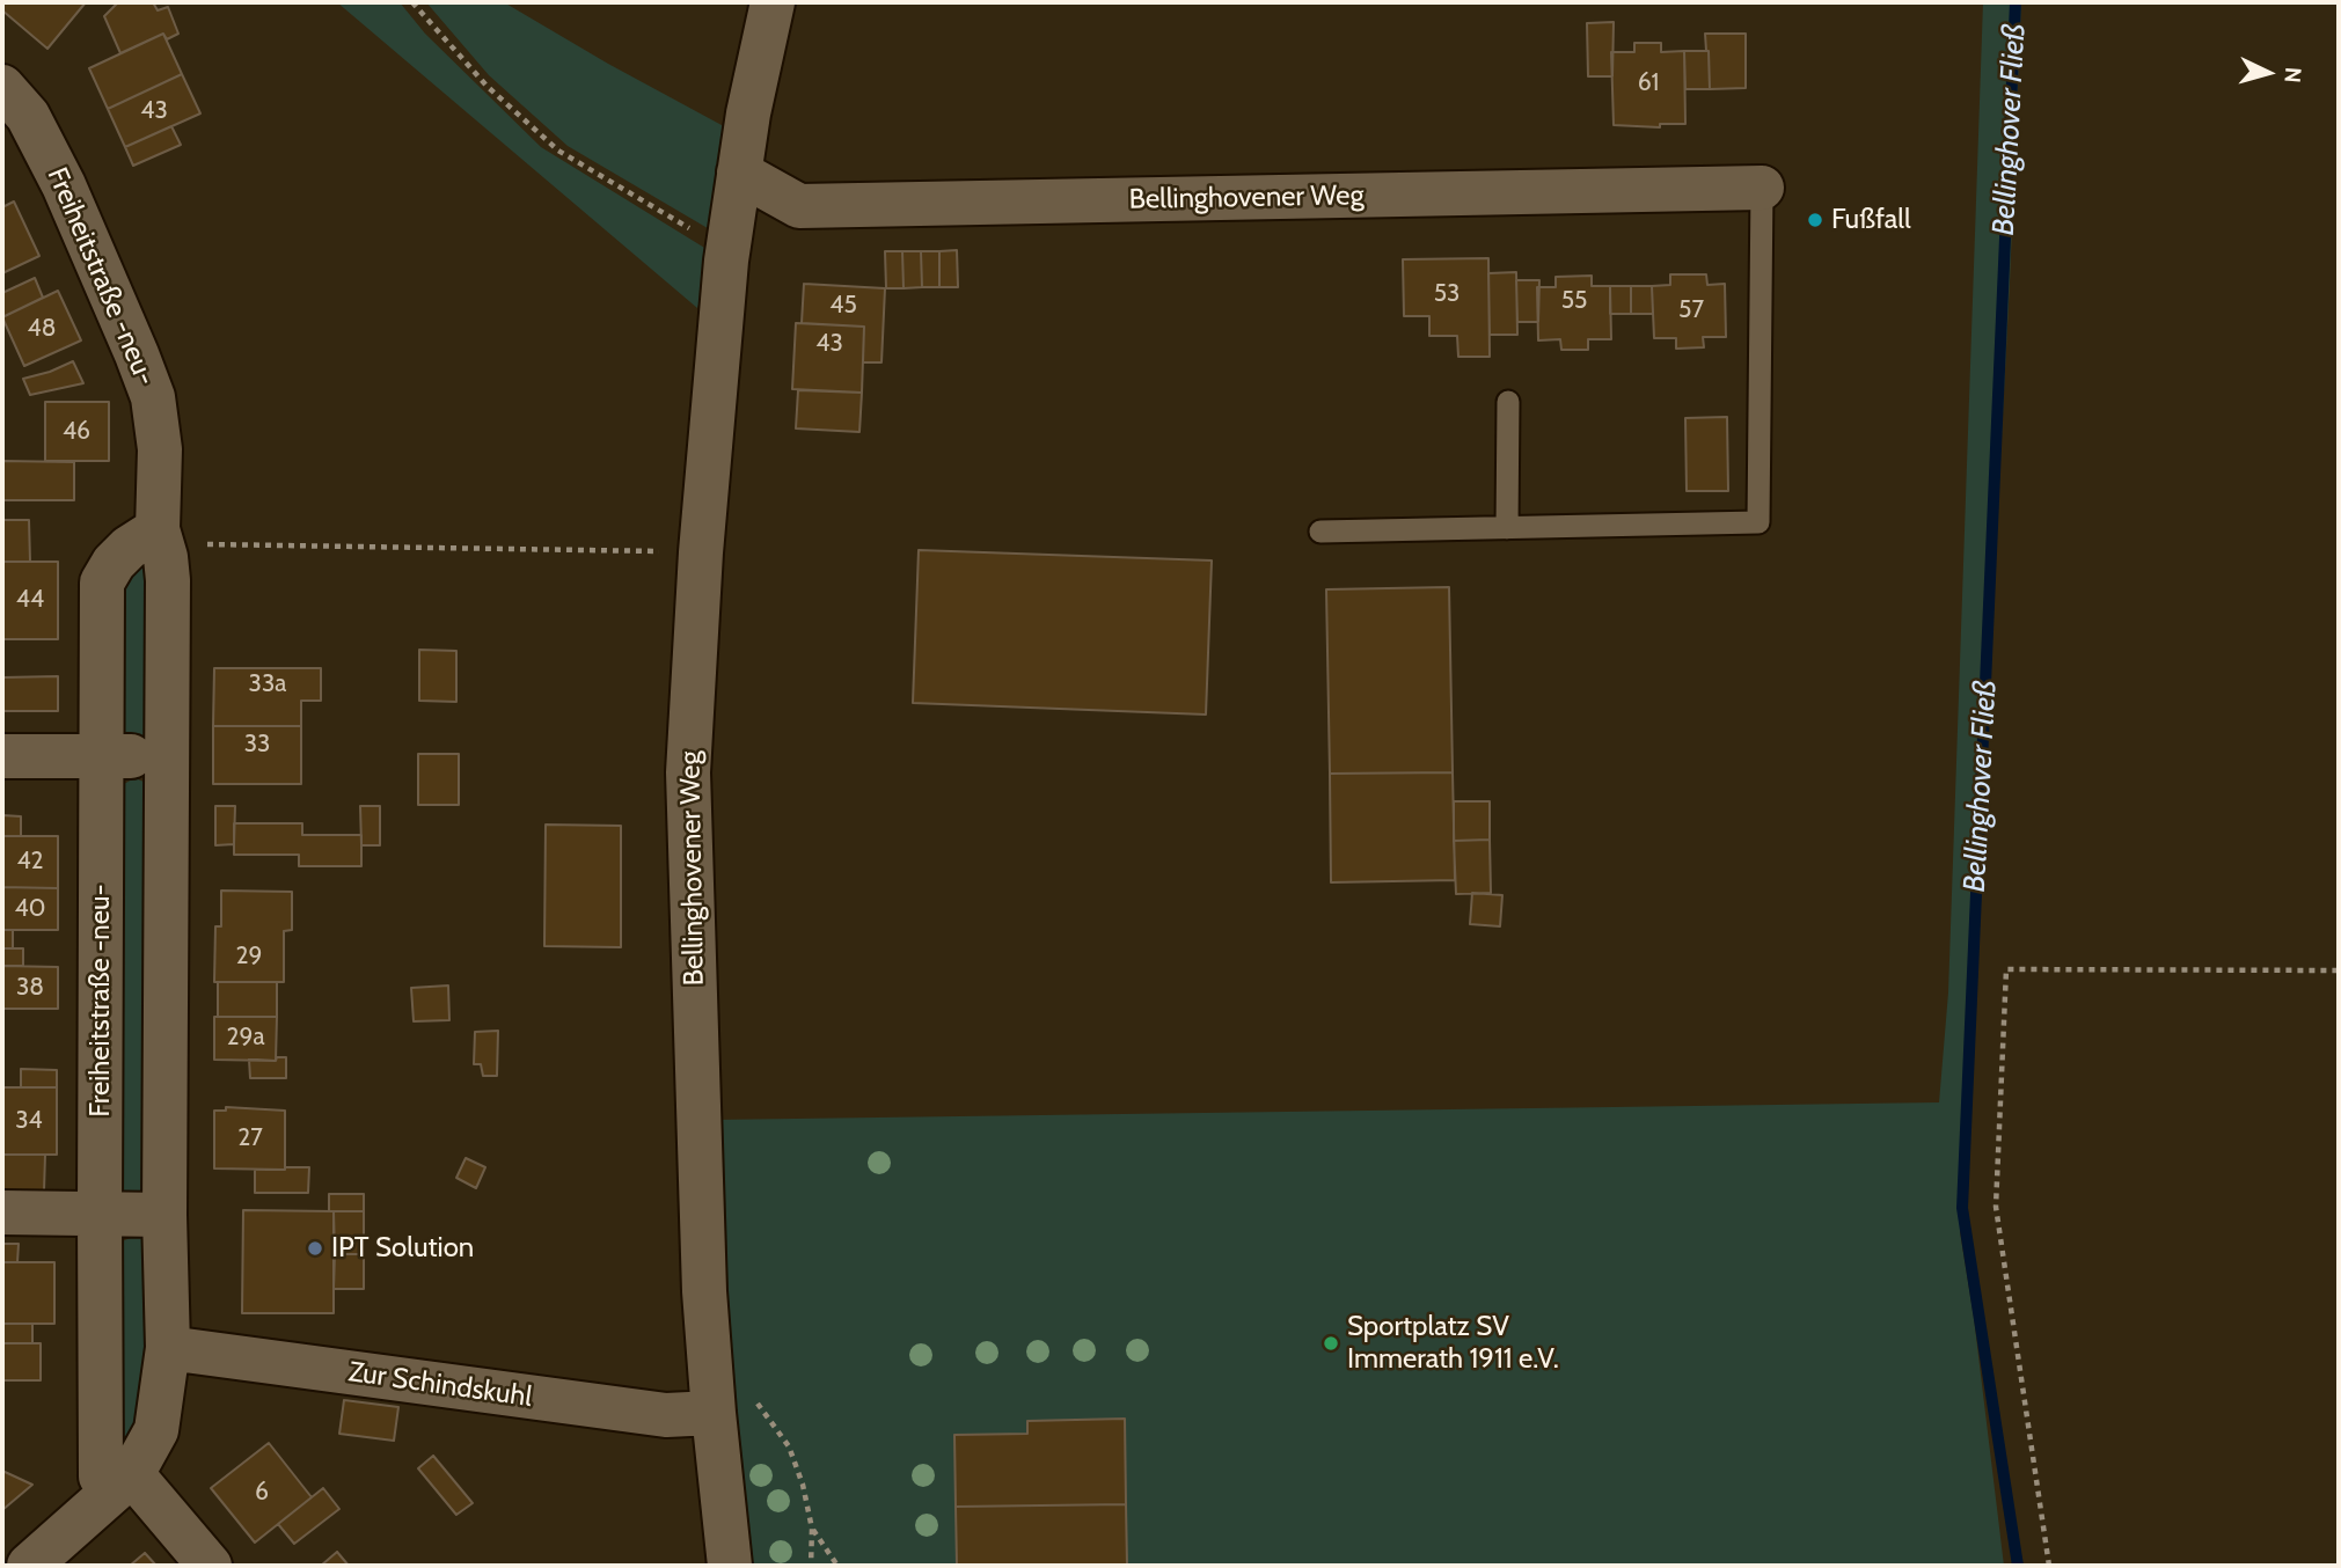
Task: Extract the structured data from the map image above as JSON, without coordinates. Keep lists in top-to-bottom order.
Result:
{
  "streets": {
    "street": ["Bellinghovener Weg", "Freiheitstraße -neu-", "Zur Schindskuhl"]
  },
  "crossings": [
    ["Bellinghovener Weg", "Zur Schindskuhl"],
    ["Freiheitstraße -neu-", "Zur Schindskuhl"]
  ],
  "water": ["Bellinghover Fließ"],
  "places": ["Fußfall", "IPT Solution", "Sportplatz SV Immerath 1911 e.V."],
  "house_numbers": [
    "61",
    "43",
    "53",
    "55",
    "45",
    "57",
    "48",
    "43",
    "46",
    "44",
    "33a",
    "33",
    "42",
    "40",
    "29",
    "38",
    "29a",
    "34",
    "27",
    "6"
  ],
  "north": "right"
}
